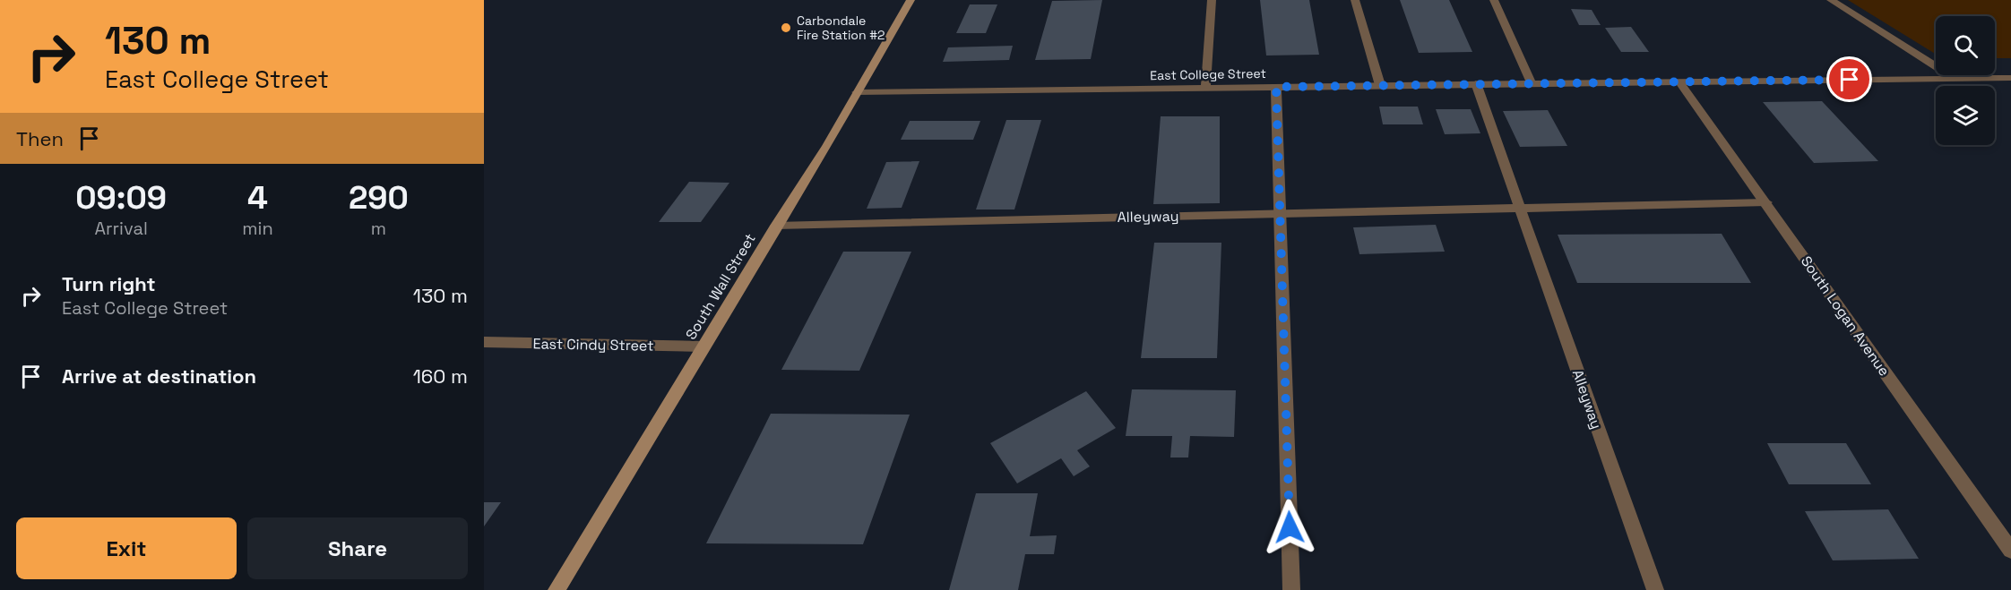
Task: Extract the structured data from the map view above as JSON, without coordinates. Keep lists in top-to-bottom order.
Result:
{
  "streets": {
    "main road": ["South Wall Street"],
    "street": [
      "East College Street",
      "Alleyway",
      "South Logan Avenue",
      "East Cindy Street"
    ]
  },
  "crossings": [
    ["East College Street", "Alleyway"],
    ["East College Street", "South Wall Street"],
    ["East College Street", "South Logan Avenue"],
    ["Alleyway", "South Wall Street"],
    ["Alleyway", "South Logan Avenue"],
    ["South Wall Street", "East Cindy Street"]
  ],
  "places": ["Carbondale Fire Station #2"],
  "page": {
    "turn": ["130 m", "East College Street"],
    "then": "Then",
    "eta": [
      "09:09",
      "Arrival",
      "4",
      "min",
      "290",
      "m"
    ],
    "list": [
      {
        "name": "Turn right",
        "note": "East College Street",
        "value": "130 m"
      },
      {
        "name": "Arrive at destination",
        "value": "160 m"
      }
    ],
    "buttons": ["Exit", "Share"]
  }
}
